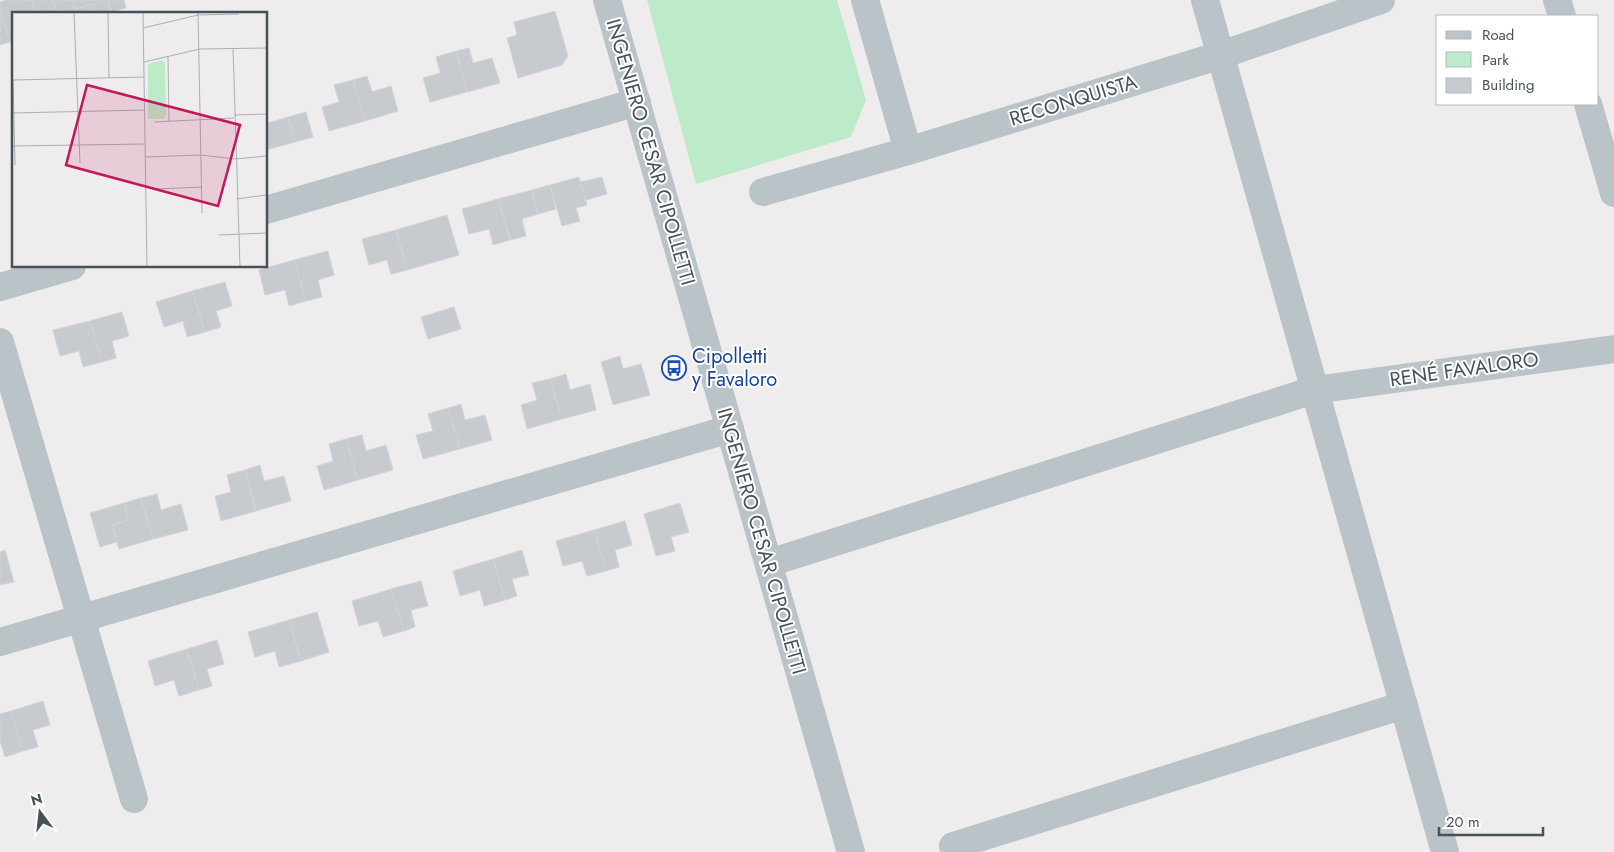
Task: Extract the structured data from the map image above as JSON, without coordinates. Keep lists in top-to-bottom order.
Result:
{
  "streets": {
    "street": ["RECONQUISTA", "INGENIERO CESAR CIPOLLETTI", "RENÉ FAVALORO"]
  },
  "crossings": [
    ["INGENIERO CESAR CIPOLLETTI", "RENÉ FAVALORO"]
  ],
  "places": {
    "bus stop": ["Cipolletti y Favaloro"]
  },
  "legend": ["Road", "Park", "Building"],
  "scale_bar": "20 m",
  "north": "top"
}
